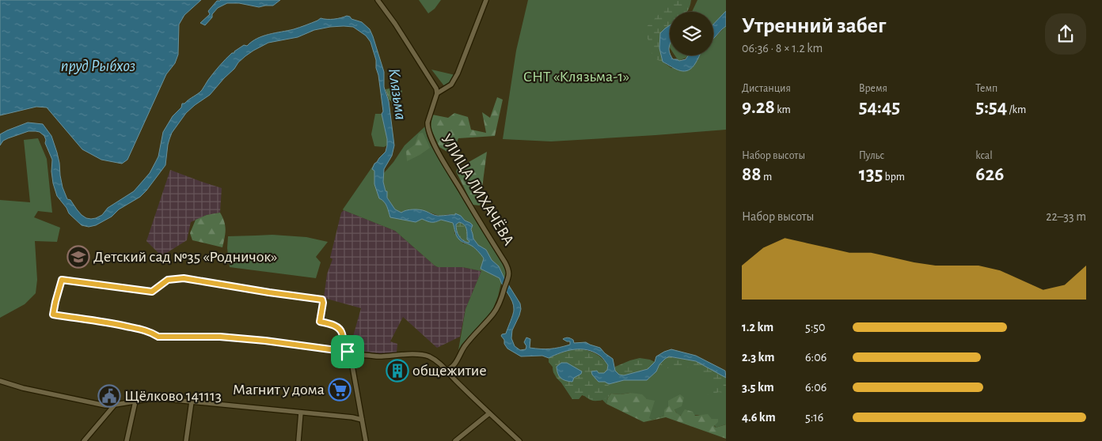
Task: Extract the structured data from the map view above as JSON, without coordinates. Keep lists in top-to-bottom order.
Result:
{
  "streets": {
    "street": ["УЛИЦА ЛИХАЧЁВА"]
  },
  "water": ["пруд Рыбхоз", "Клязьма"],
  "parks": ["СНТ «Клязьма-1»"],
  "places": {
    "school or university": ["Детский сад №35 «Родничок»"],
    "building": ["общежитие"],
    "supermarket": ["Магнит у дома"],
    "public building": ["Щёлково 141113"]
  },
  "page": {
    "heading": ["Утренний забег", "06:36 · 8 × 1.2 km"],
    "stats": [
      ["Дистанция", "9.28 km"],
      ["Время", "54:45"],
      ["Темп", "5:54 /km"],
      ["Набор высоты", "88 m"],
      ["Пульс", "135 bpm"],
      ["kcal", "626"]
    ],
    "chart": ["Набор высоты", "22–33 m"],
    "list": [
      {
        "name": "1.2 km",
        "note": "5:50"
      },
      {
        "name": "2.3 km",
        "note": "6:06"
      },
      {
        "name": "3.5 km",
        "note": "6:06"
      },
      {
        "name": "4.6 km",
        "note": "5:16"
      }
    ]
  }
}
